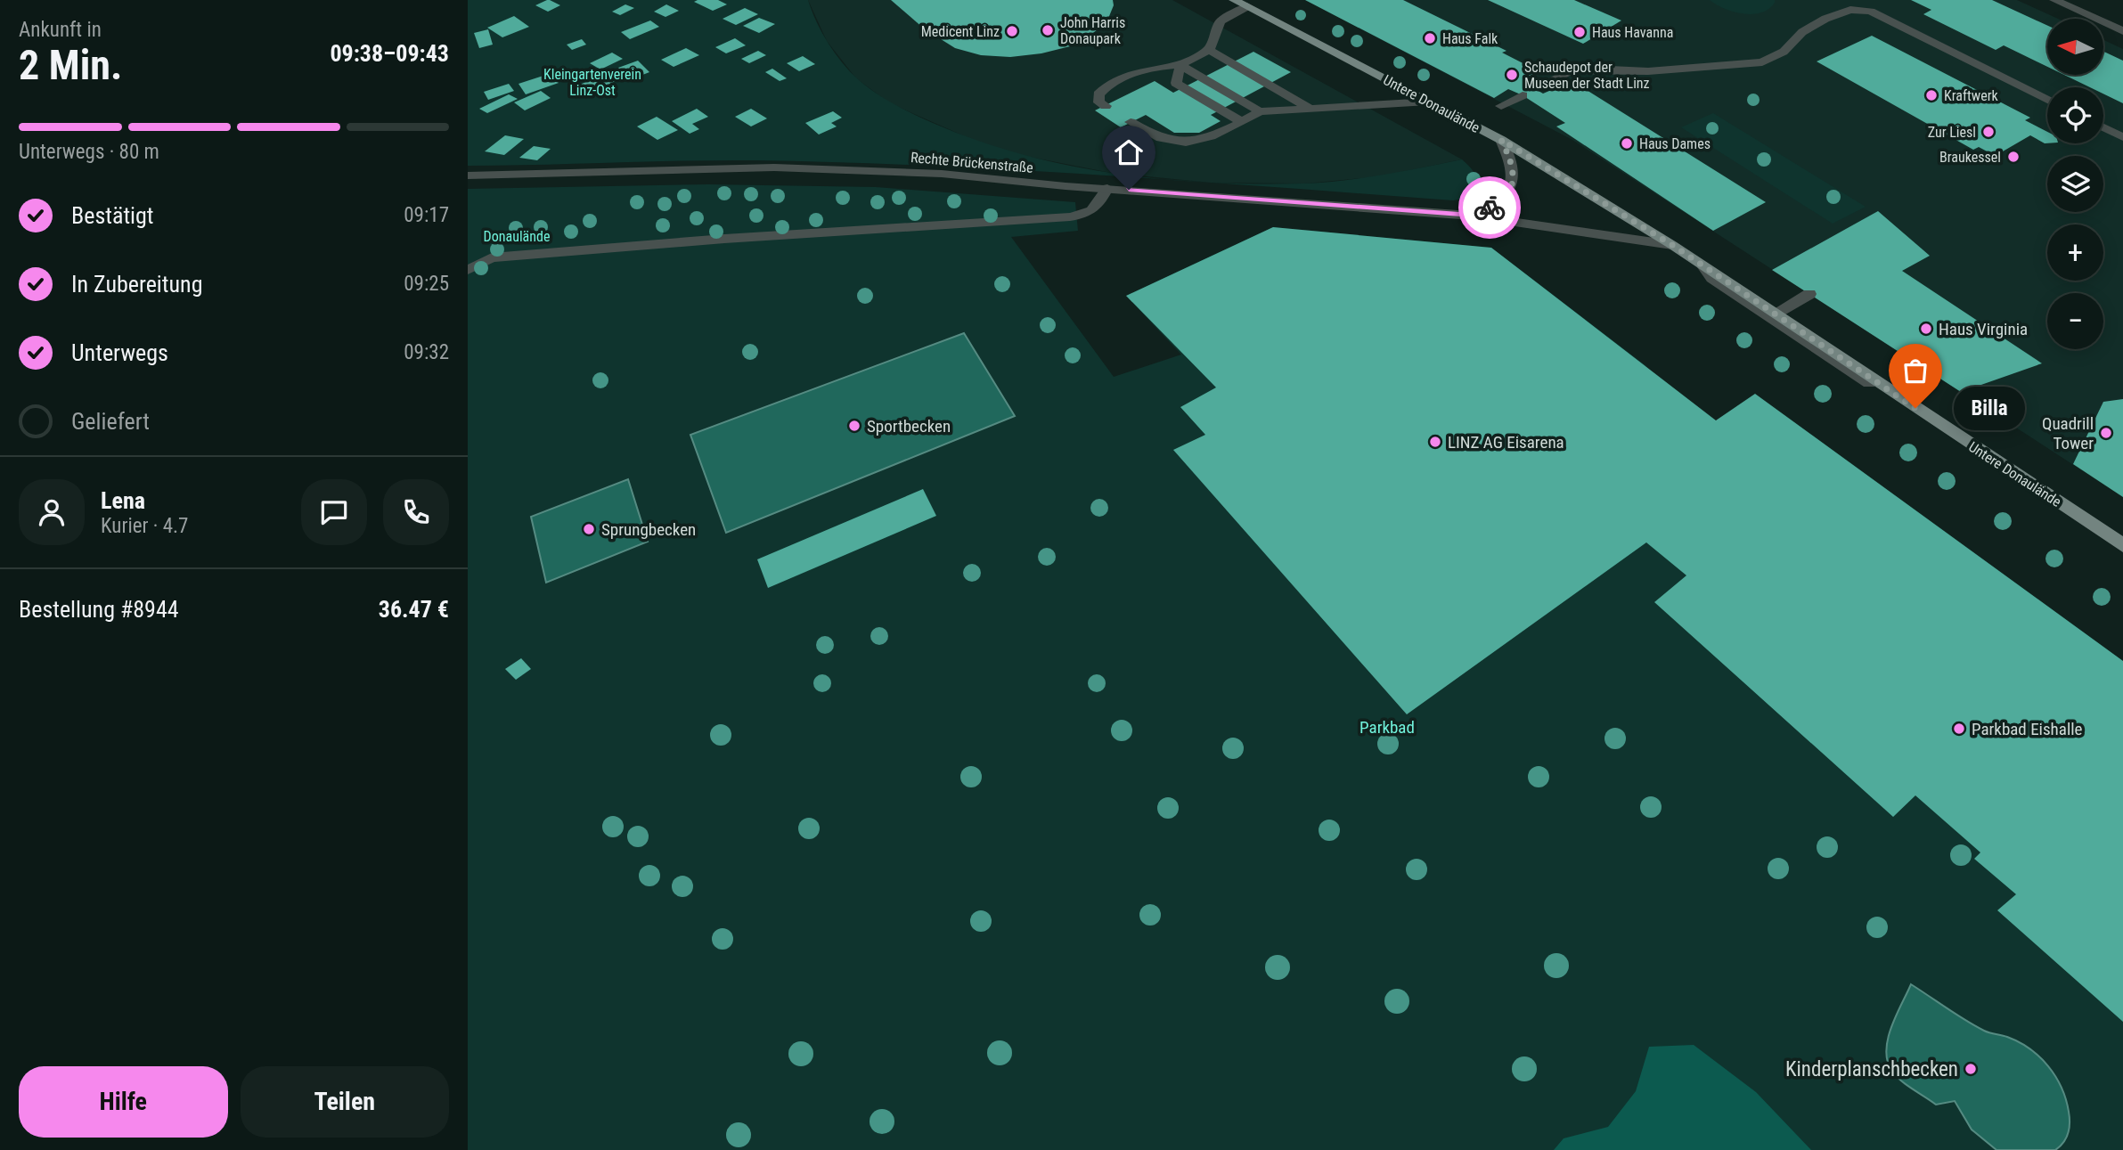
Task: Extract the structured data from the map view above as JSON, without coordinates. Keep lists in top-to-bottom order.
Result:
{
  "streets": {
    "main road": ["Untere Donaulände"],
    "street": ["Rechte Brückenstraße"]
  },
  "crossings": [
    ["Untere Donaulände", "Rechte Brückenstraße"]
  ],
  "parks": ["Kleingartenverein Linz-Ost", "Donaulände", "Parkbad"],
  "places": [
    "John Harris Donaupark",
    "Medicent Linz",
    "Haus Havanna",
    "Haus Falk",
    "Schaudepot der Museen der Stadt Linz",
    "Kraftwerk",
    "Zur Liesl",
    "Haus Dames",
    "Braukessel",
    "Haus Virginia",
    "Billa",
    "Sportbecken",
    "Quadrill Tower",
    "LINZ AG Eisarena",
    "Sprungbecken",
    "Parkbad Eishalle",
    "Kinderplanschbecken"
  ],
  "north": "left",
  "page": {
    "heading": ["2 Min.", "Ankunft in", "09:38–09:43"],
    "panel": [
      "Lena",
      "Kurier · 4.7",
      "Bestellung #8944",
      "36.47 €"
    ],
    "map_buttons": ["+", "−"],
    "bar": "Unterwegs · 80 m",
    "list": [
      ["Bestätigt", "09:17"],
      ["In Zubereitung", "09:25"],
      ["Unterwegs", "09:32"],
      "Geliefert"
    ],
    "bubble": "Billa",
    "buttons": ["Hilfe", "Teilen"]
  }
}
